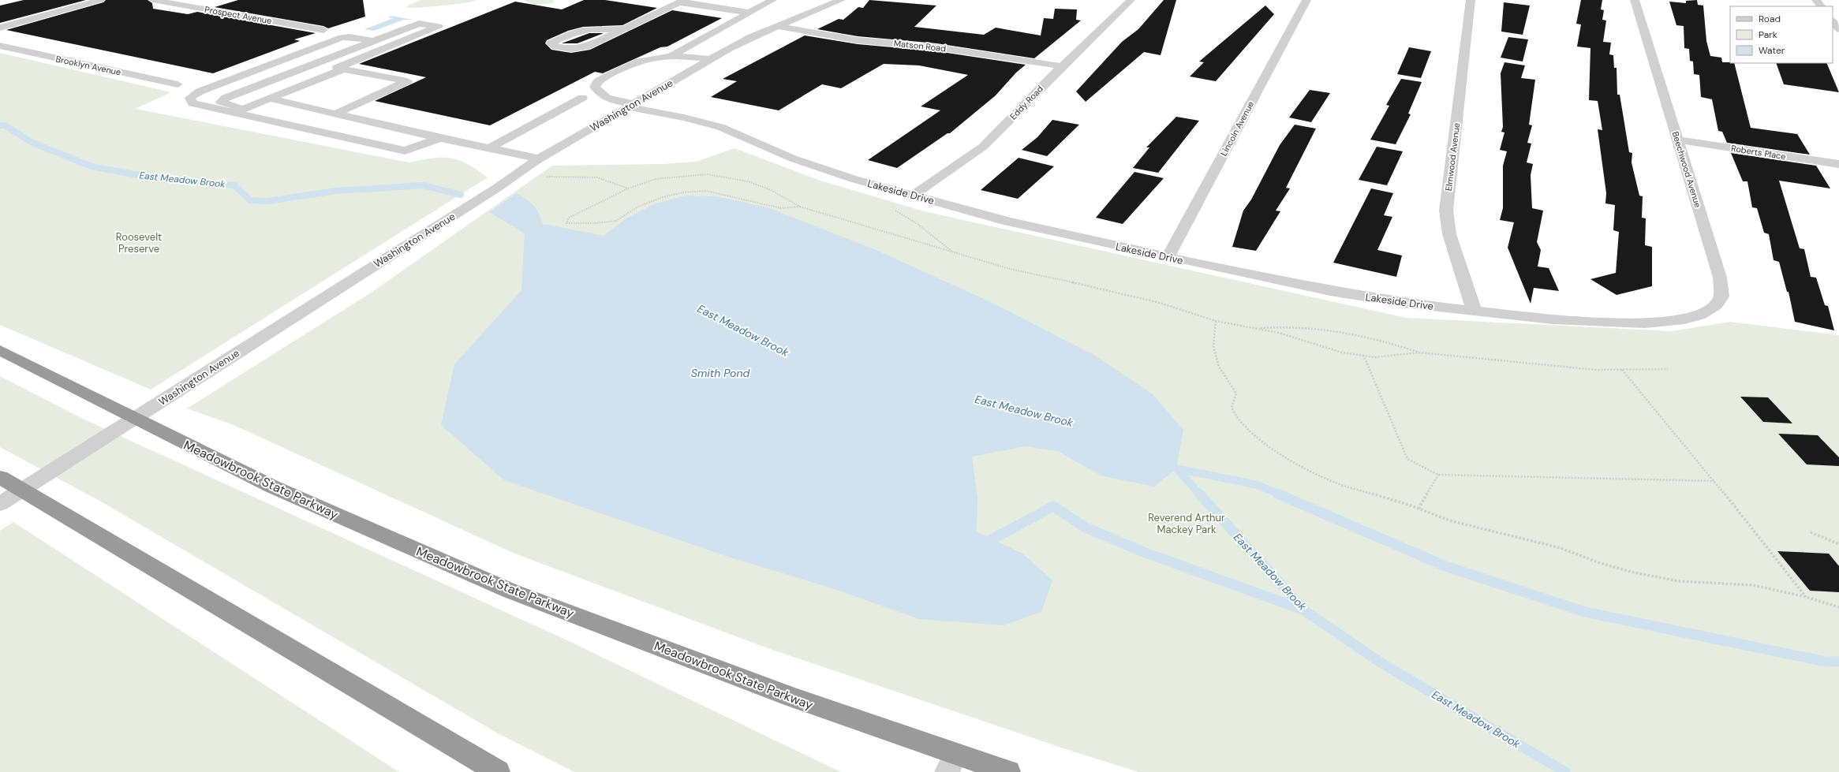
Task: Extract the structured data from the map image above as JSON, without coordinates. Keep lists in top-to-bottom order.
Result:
{
  "streets": {
    "highway": ["Meadowbrook State Parkway"],
    "street": [
      "Prospect Avenue",
      "Matson Road",
      "Brooklyn Avenue",
      "Eddy Road",
      "Washington Avenue",
      "Lincoln Avenue",
      "Roberts Place",
      "Elmwood Avenue",
      "Beechwood Avenue",
      "Lakeside Drive"
    ]
  },
  "crossings": [
    ["Matson Road", "Eddy Road"],
    ["Matson Road", "Washington Avenue"],
    ["Eddy Road", "Lakeside Drive"],
    ["Washington Avenue", "Lakeside Drive"],
    ["Lincoln Avenue", "Lakeside Drive"],
    ["Roberts Place", "Beechwood Avenue"],
    ["Elmwood Avenue", "Lakeside Drive"],
    ["Beechwood Avenue", "Lakeside Drive"]
  ],
  "water": ["East Meadow Brook", "Smith Pond"],
  "parks": ["Roosevelt Preserve", "Reverend Arthur Mackey Park"],
  "legend": ["Road", "Park", "Water"]
}
